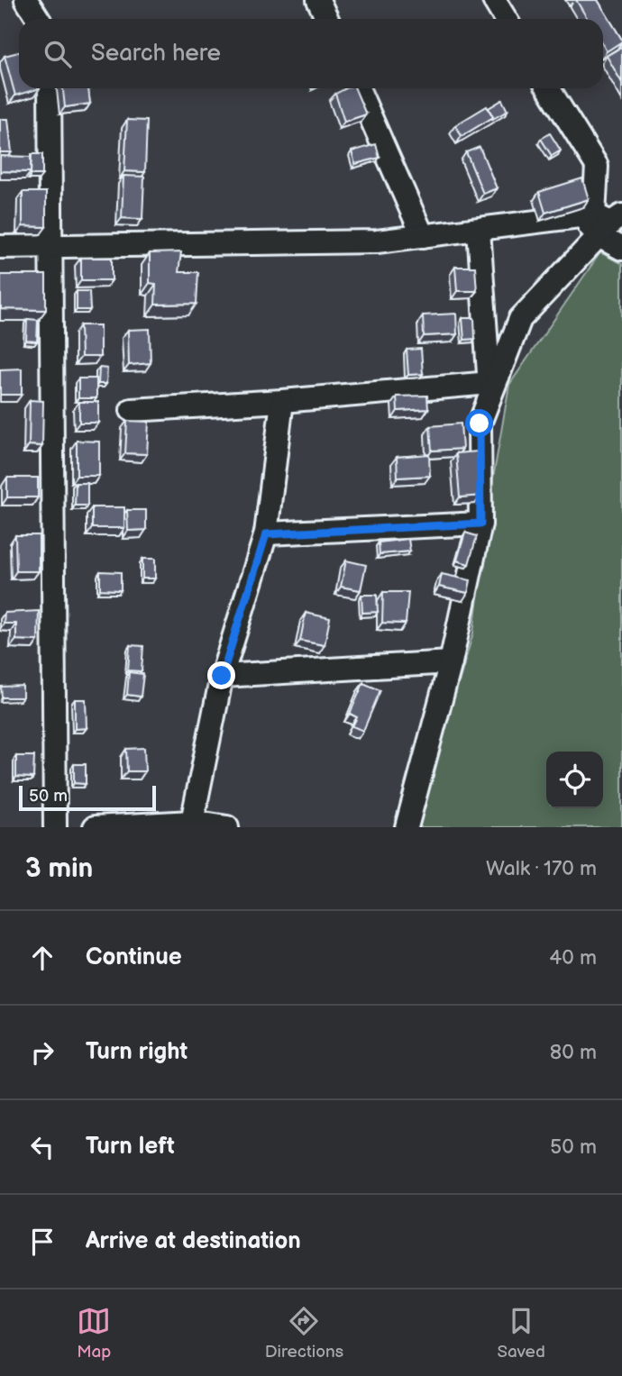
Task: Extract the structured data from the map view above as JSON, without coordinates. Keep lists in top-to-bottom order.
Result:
{
  "scale_bar": "50 m",
  "page": {
    "search": "Search here",
    "scale": "50 m",
    "heading": ["3 min", "Walk · 170 m"],
    "list": [
      ["Continue", "40 m"],
      ["Turn right", "80 m"],
      ["Turn left", "50 m"],
      "Arrive at destination"
    ],
    "nav": ["Map", "Directions", "Saved"]
  }
}
